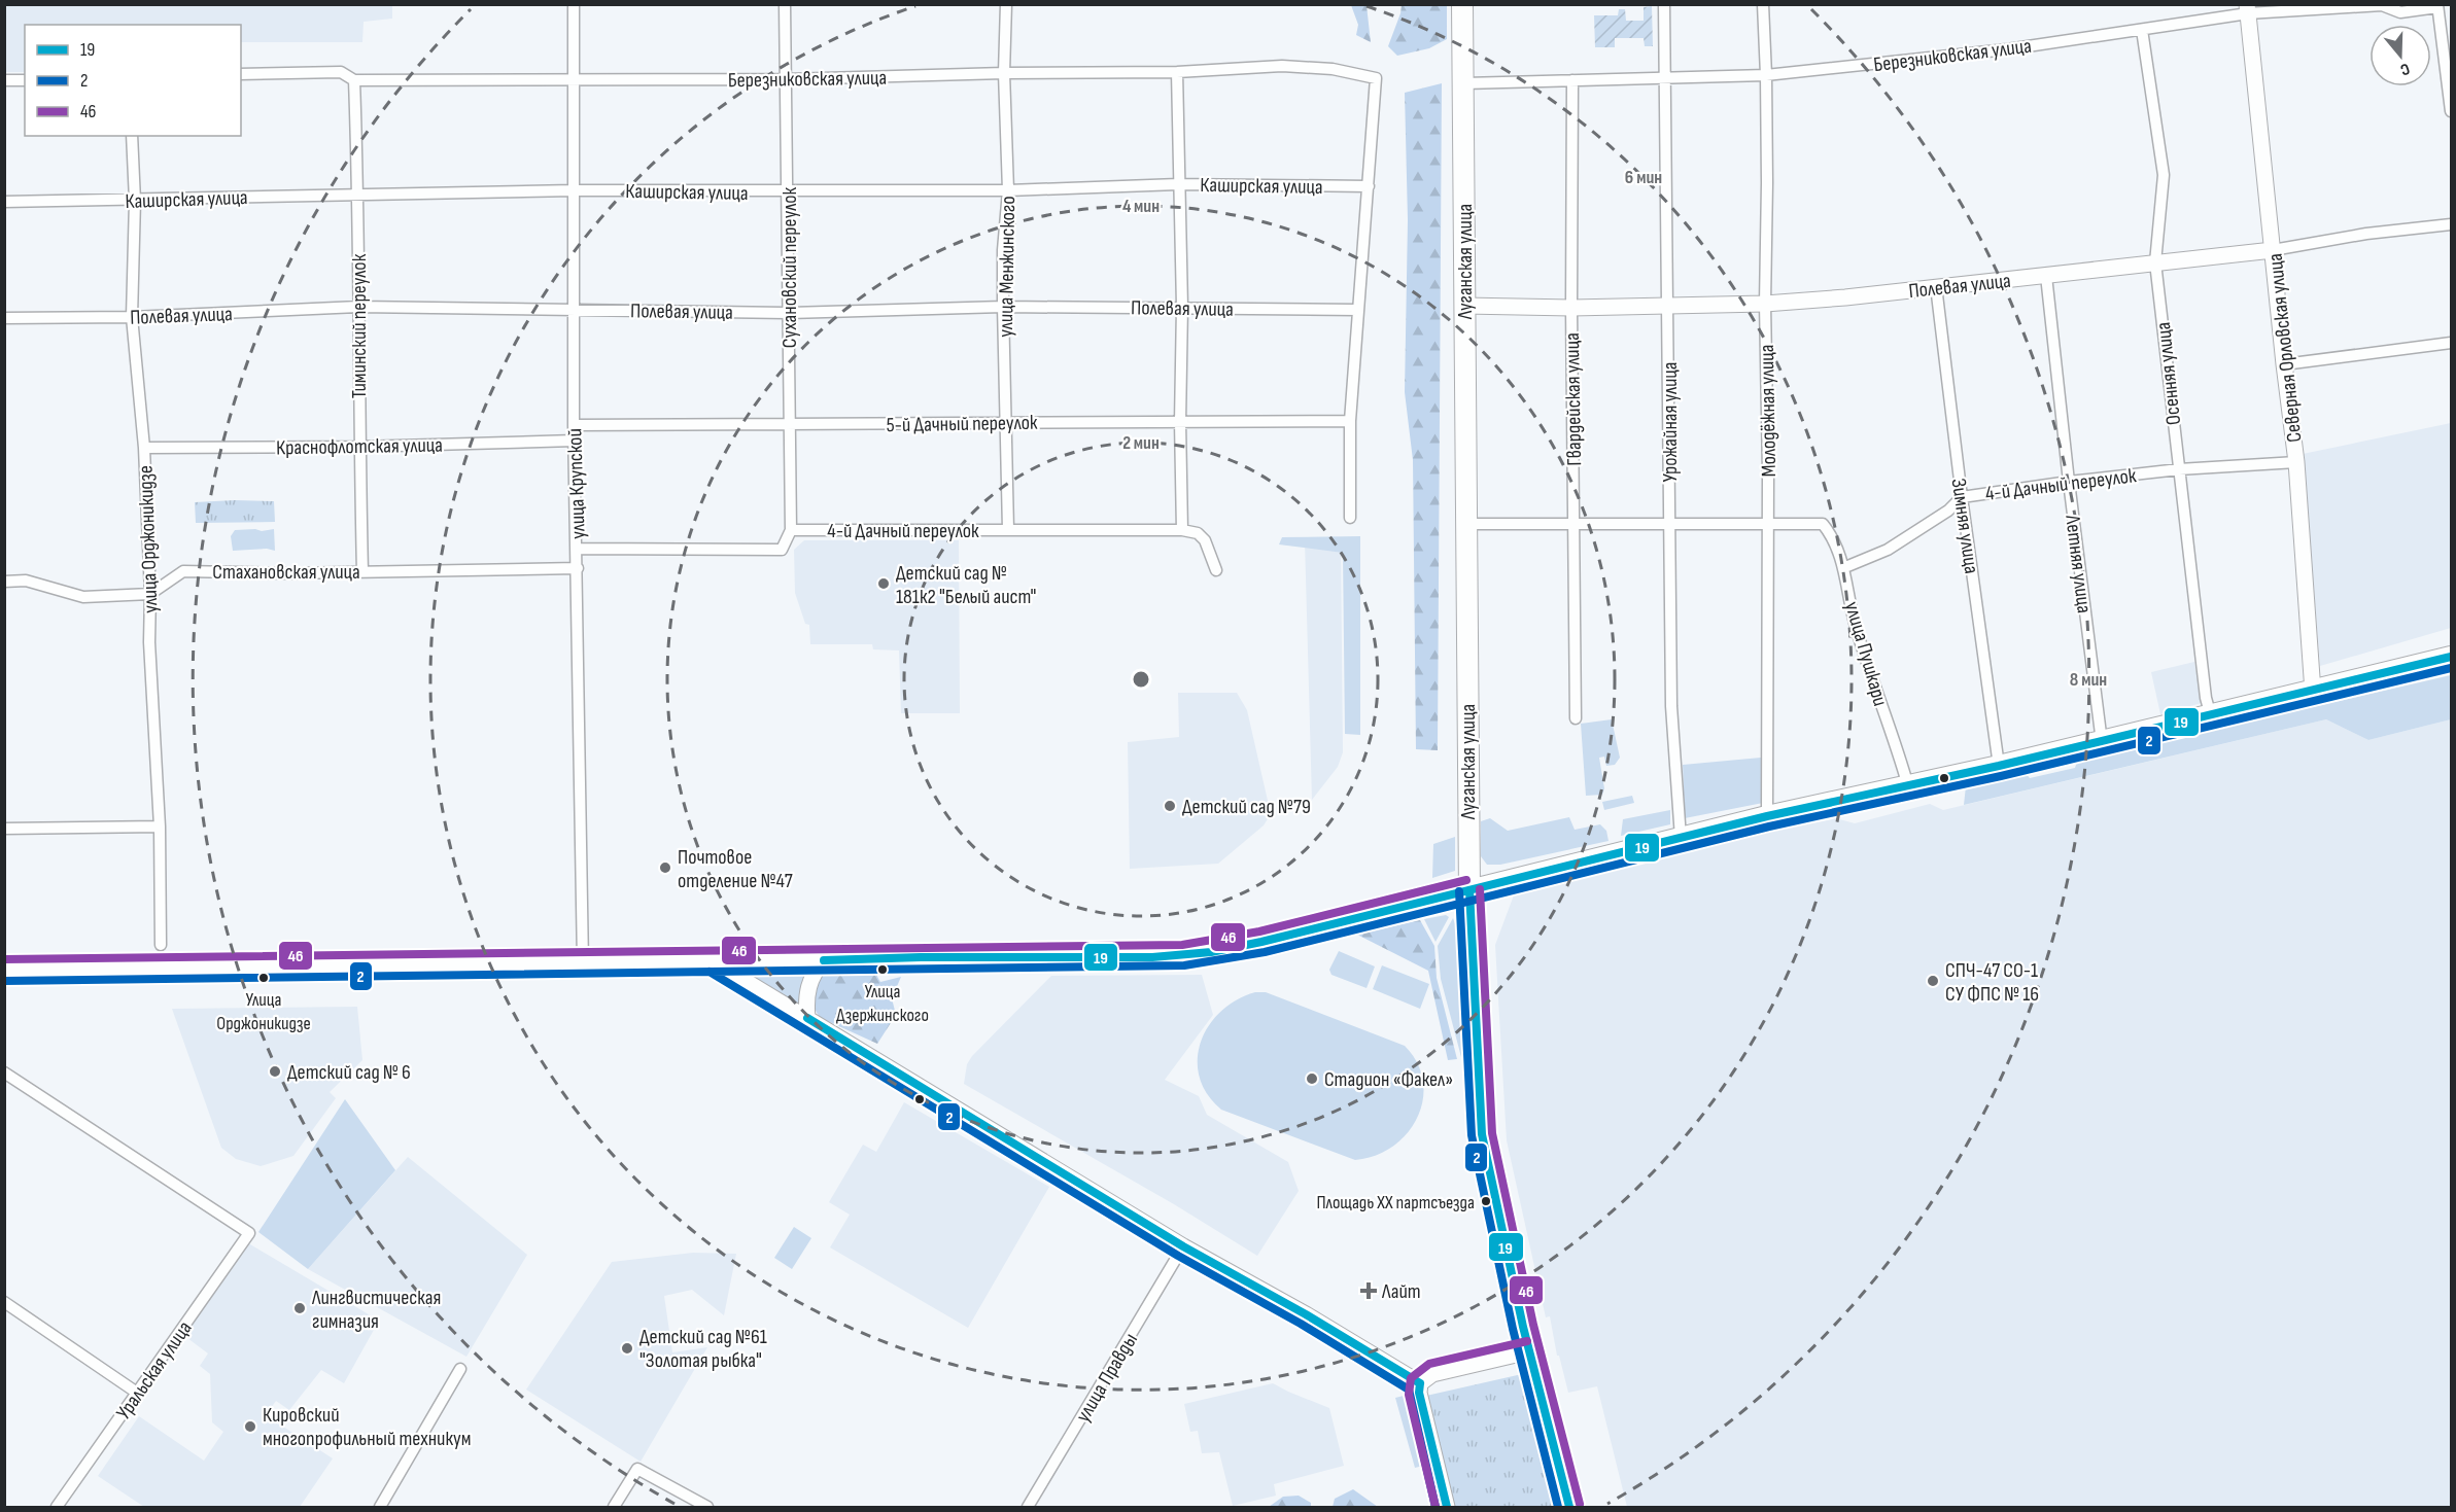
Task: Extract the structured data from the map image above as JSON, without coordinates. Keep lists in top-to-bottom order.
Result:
{
  "streets": {
    "highway": ["Луганская улица"],
    "street": [
      "Березниковская улица",
      "Каширская улица",
      "улица Менжинского",
      "Сухановский переулок",
      "Полевая улица",
      "Тиминский переулок",
      "Северная Орловская улица",
      "Осенняя улица",
      "Гвардейская улица",
      "Молодёжная улица",
      "Урожайная улица",
      "5-й Дачный переулок",
      "Краснофлотская улица",
      "улица Крупской",
      "4-й Дачный переулок",
      "Зимняя улица",
      "улица Орджоникидзе",
      "Летняя улица",
      "Стахановская улица",
      "улица Пушкари",
      "Уральская улица",
      "улица Правды"
    ]
  },
  "crossings": [
    ["Березниковская улица", "Каширская улица"],
    ["Березниковская улица", "Луганская улица"],
    ["Березниковская улица", "улица Менжинского"],
    ["Березниковская улица", "Сухановский переулок"],
    ["Березниковская улица", "Тиминский переулок"],
    ["Березниковская улица", "Северная Орловская улица"],
    ["Березниковская улица", "Осенняя улица"],
    ["Березниковская улица", "Гвардейская улица"],
    ["Березниковская улица", "Молодёжная улица"],
    ["Березниковская улица", "Урожайная улица"],
    ["Березниковская улица", "улица Крупской"],
    ["Каширская улица", "улица Менжинского"],
    ["Каширская улица", "Сухановский переулок"],
    ["Каширская улица", "Тиминский переулок"],
    ["Каширская улица", "улица Крупской"],
    ["Каширская улица", "улица Орджоникидзе"],
    ["Луганская улица", "Полевая улица"],
    ["улица Менжинского", "Полевая улица"],
    ["улица Менжинского", "5-й Дачный переулок"],
    ["улица Менжинского", "4-й Дачный переулок"],
    ["Сухановский переулок", "Полевая улица"],
    ["Сухановский переулок", "5-й Дачный переулок"],
    ["Сухановский переулок", "4-й Дачный переулок"],
    ["Полевая улица", "Тиминский переулок"],
    ["Полевая улица", "Северная Орловская улица"],
    ["Полевая улица", "Осенняя улица"],
    ["Полевая улица", "Гвардейская улица"],
    ["Полевая улица", "Молодёжная улица"],
    ["Полевая улица", "Урожайная улица"],
    ["Полевая улица", "улица Крупской"],
    ["Полевая улица", "Зимняя улица"],
    ["Полевая улица", "улица Орджоникидзе"],
    ["Полевая улица", "Летняя улица"],
    ["Тиминский переулок", "Краснофлотская улица"],
    ["Тиминский переулок", "Стахановская улица"],
    ["Северная Орловская улица", "4-й Дачный переулок"],
    ["Осенняя улица", "4-й Дачный переулок"],
    ["Молодёжная улица", "улица Пушкари"],
    ["5-й Дачный переулок", "улица Крупской"],
    ["Краснофлотская улица", "улица Крупской"],
    ["Краснофлотская улица", "улица Орджоникидзе"],
    ["улица Крупской", "Стахановская улица"],
    ["4-й Дачный переулок", "Зимняя улица"],
    ["4-й Дачный переулок", "Летняя улица"],
    ["4-й Дачный переулок", "улица Пушкари"],
    ["улица Орджоникидзе", "Стахановская улица"]
  ],
  "places": {
    "other": [
      "Детский сад № 181к2 \"Белый аист\"",
      "Детский сад №79",
      "Почтовое отделение №47",
      "Улица Дзержинского",
      "Улица Орджоникидзе",
      "СПЧ-47 СО-1 СУ ФПС № 16",
      "Детский сад № 6",
      "Стадион «Факел»",
      "Площадь ХХ партсъезда",
      "Лингвистическая гимназия",
      "Детский сад №61 \"Золотая рыбка\"",
      "Кировский многопрофильный техникум"
    ],
    "health": ["Лайт"]
  },
  "lines": ["transit line 19", "transit line 2", "transit line 46"],
  "legend": ["19", "2", "46"],
  "north": "bottom",
  "rings": [
    "6 мин",
    "4 мин",
    "2 мин",
    "8 мин"
  ]
}
